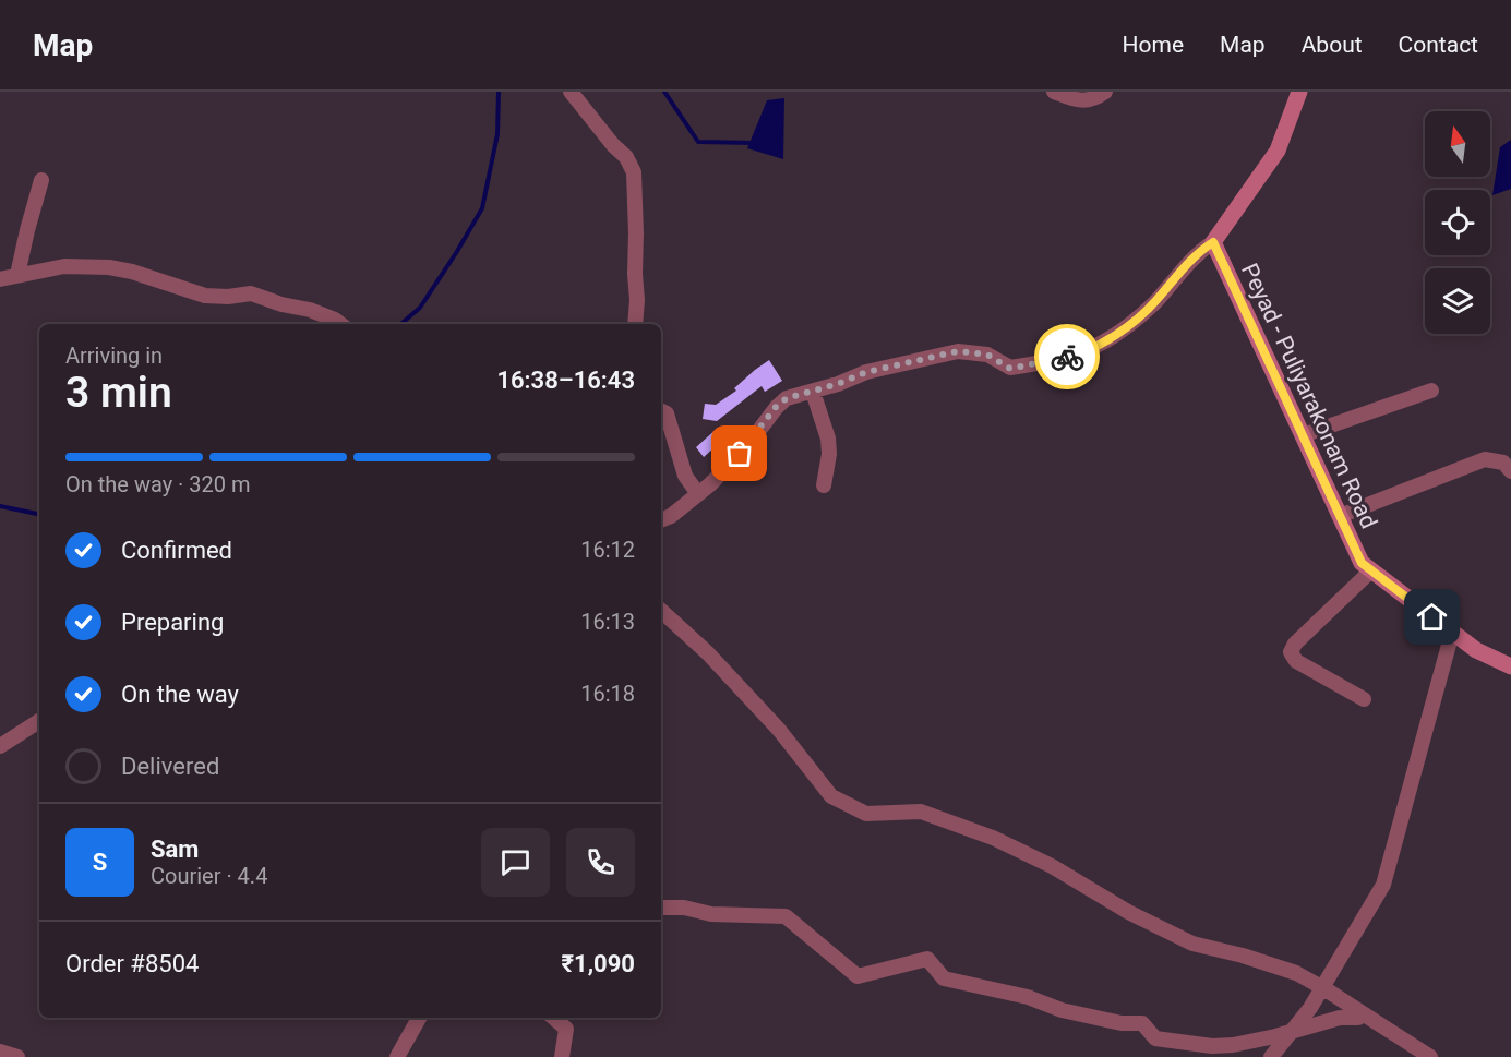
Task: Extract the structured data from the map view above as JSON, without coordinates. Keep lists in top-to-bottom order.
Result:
{
  "streets": {
    "main road": ["Peyad - Puliyarakonam Road"]
  },
  "north": "top",
  "page": {
    "header": "Map",
    "nav": [
      "Home",
      "Map",
      "About",
      "Contact"
    ],
    "heading": ["3 min", "Arriving in", "16:38–16:43"],
    "panel": [
      "Sam",
      "Courier · 4.4",
      "Order #8504",
      "₹1,090"
    ],
    "bar": "On the way · 320 m",
    "list": [
      ["Confirmed", "16:12"],
      ["Preparing", "16:13"],
      ["On the way", "16:18"],
      "Delivered"
    ],
    "round": "S"
  }
}
